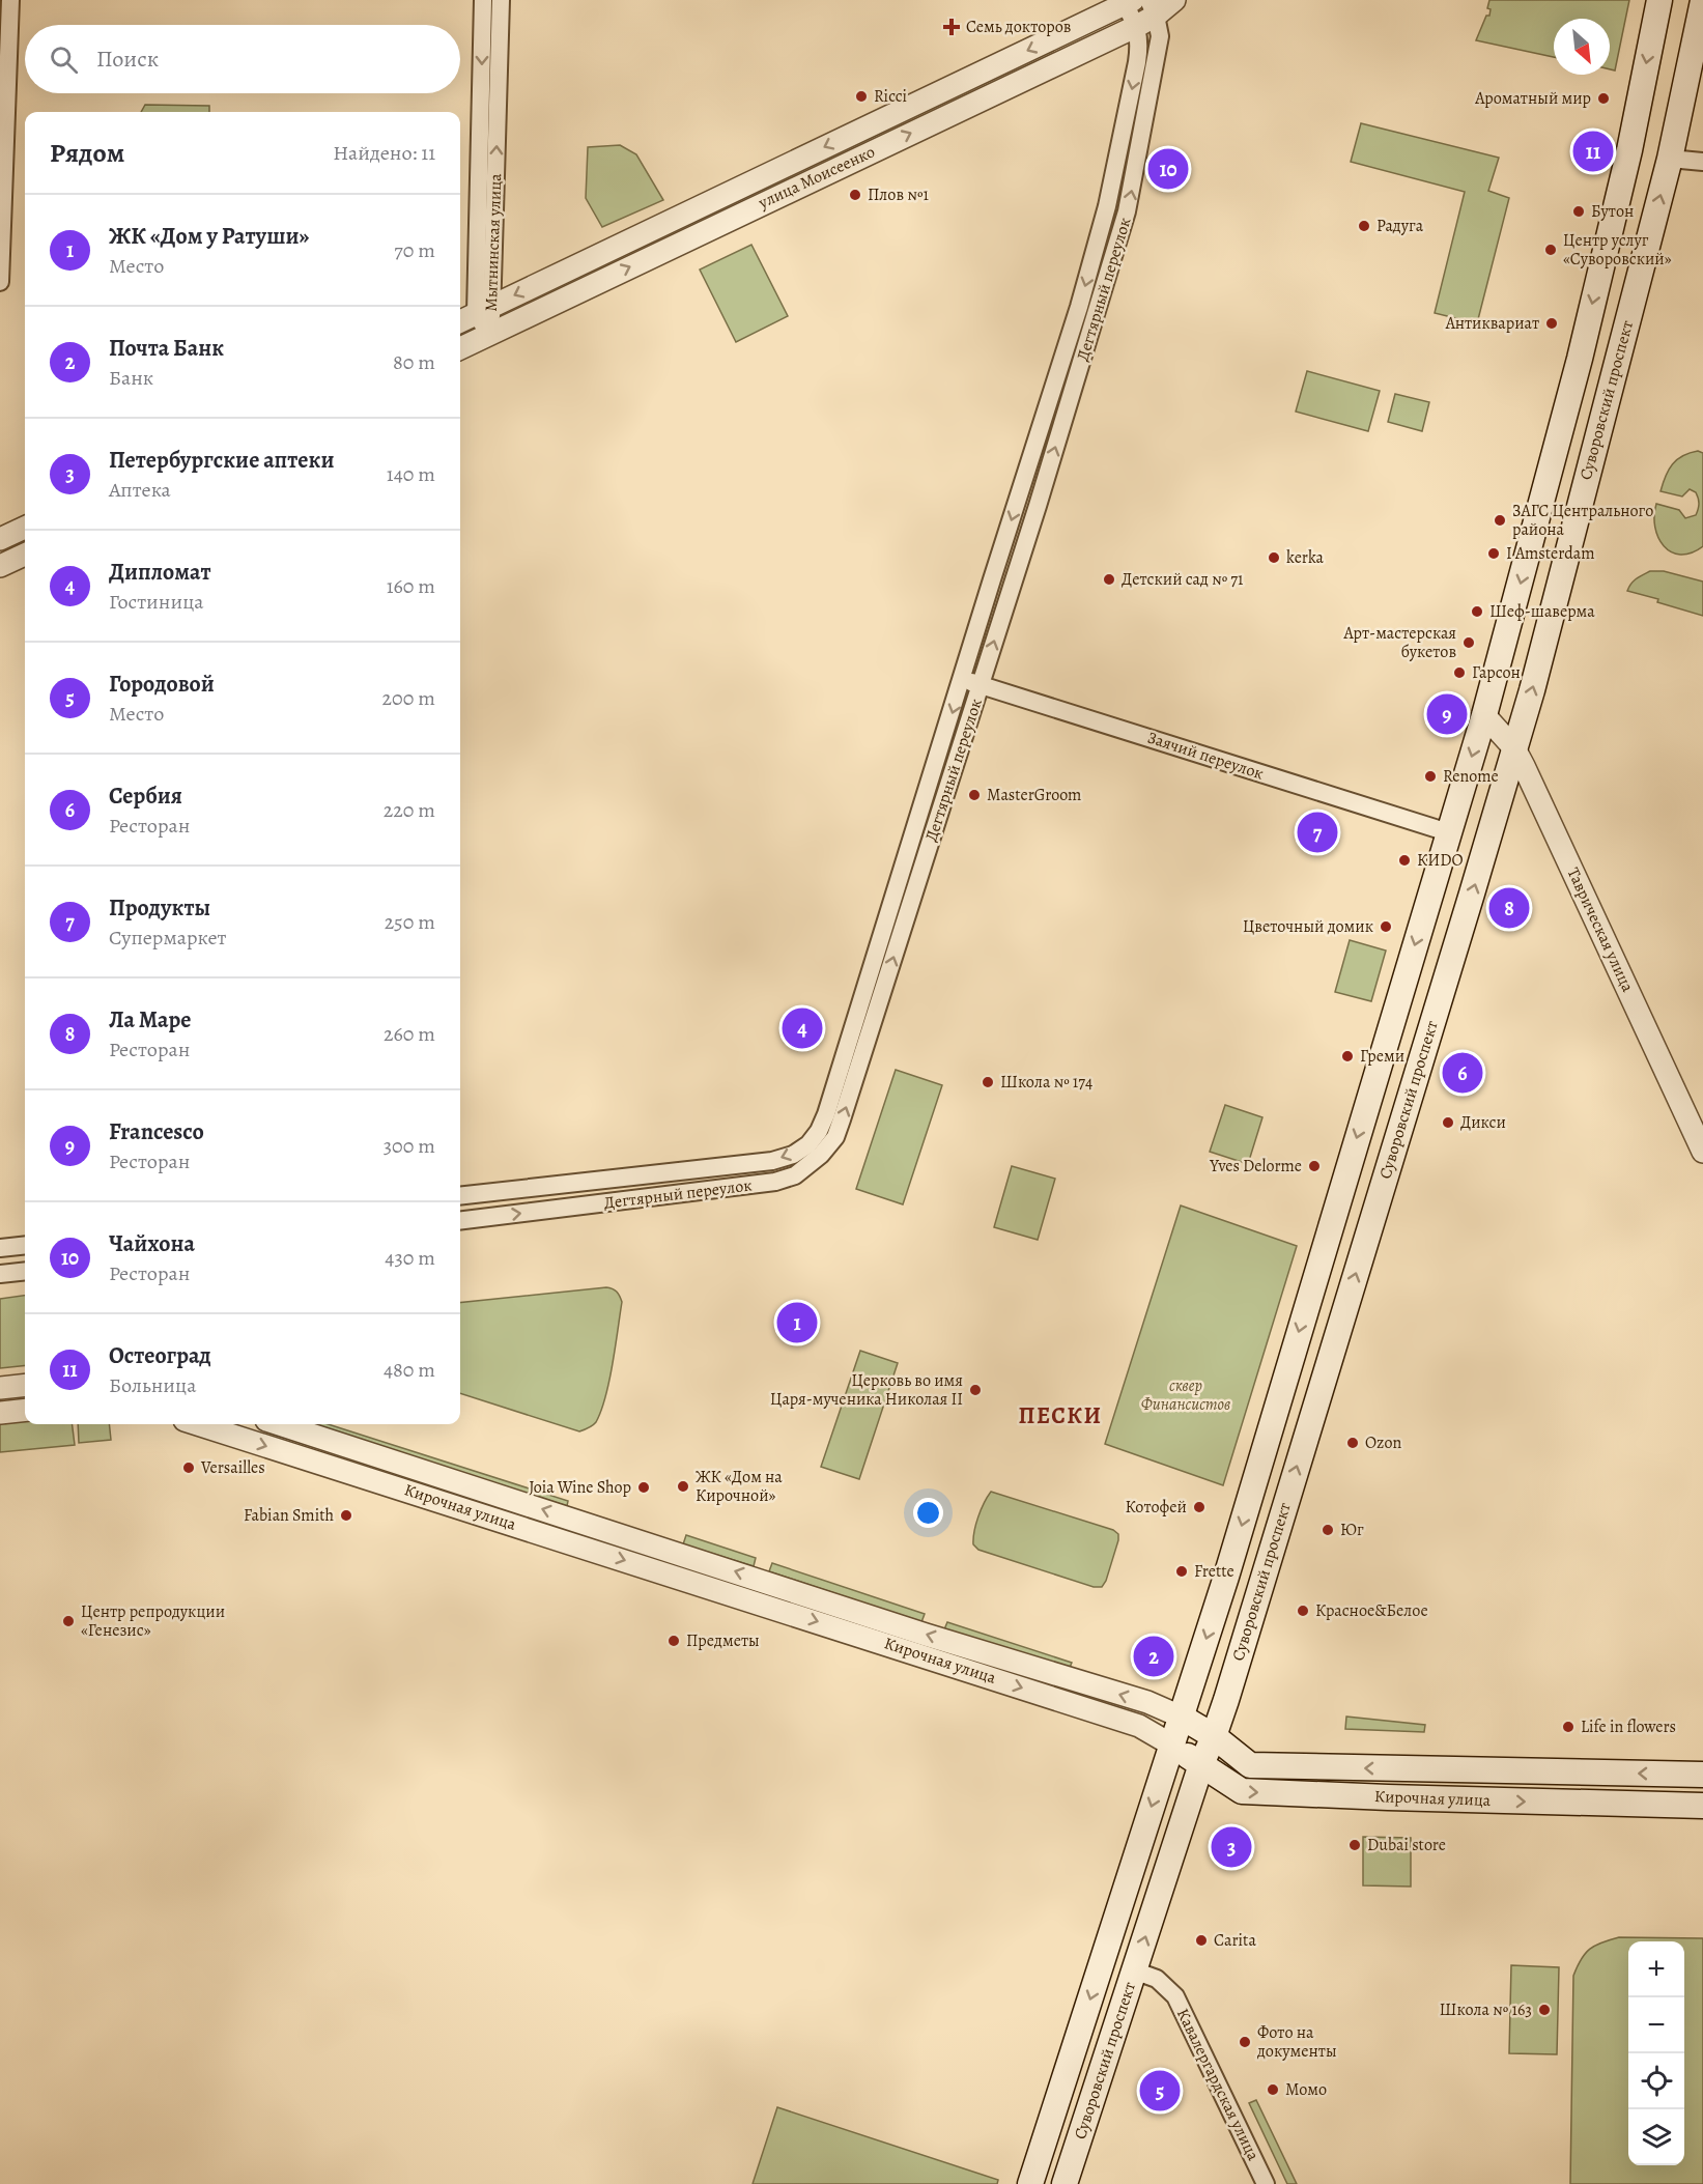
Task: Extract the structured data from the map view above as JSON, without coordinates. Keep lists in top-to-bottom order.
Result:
{
  "streets": {
    "main road": ["Суворовский проспект", "Кирочная улица"],
    "street": [
      "улица Моисеенко",
      "Мытнинская улица",
      "Дегтярный переулок",
      "Заячий переулок",
      "Таврическая улица",
      "Кавалергардская улица"
    ]
  },
  "crossings": [
    ["улица Моисеенко", "Мытнинская улица"],
    ["улица Моисеенко", "Дегтярный переулок"],
    ["Дегтярный переулок", "Заячий переулок"],
    ["Суворовский проспект", "Заячий переулок"],
    ["Суворовский проспект", "Таврическая улица"],
    ["Суворовский проспект", "Кирочная улица"],
    ["Суворовский проспект", "Кавалергардская улица"]
  ],
  "districts": ["ПЕСКИ"],
  "parks": ["сквер Финансистов"],
  "places": {
    "health": ["Семь докторов"],
    "other": [
      "Ricci",
      "Ароматный мир",
      "Плов №1",
      "Бутон",
      "Радуга",
      "Центр услуг «Суворовский»",
      "Антиквариат",
      "ЗАГС Центрального района",
      "I Amsterdam",
      "kerka",
      "Детский сад № 71",
      "Шеф-шаверма",
      "Арт-мастерская букетов",
      "Гарсон",
      "Renome",
      "MasterGroom",
      "КИDO",
      "Цветочный домик",
      "Греми",
      "Школа № 174",
      "Дикси",
      "Yves Delorme",
      "Церковь во имя Царя-мученика Николая II",
      "Ozon",
      "Versailles",
      "ЖК «Дом на Кирочной»",
      "Joia Wine Shop",
      "Котофей",
      "Fabian Smith",
      "Юг",
      "Frette",
      "Красное&Белое",
      "Центр репродукции «Генезис»",
      "Предметы",
      "Life in flowers",
      "Dubai store",
      "Carita",
      "Школа № 163",
      "Фото на документы",
      "Момо"
    ]
  },
  "north": "bottom right",
  "page": {
    "search": "Поиск",
    "heading": ["Рядом", "Найдено: 11"],
    "pins": [
      "11",
      "10",
      "9",
      "7",
      "8",
      "4",
      "6",
      "1",
      "2",
      "3",
      "5"
    ],
    "list": [
      {
        "mark": "1",
        "name": "ЖК «Дом у Ратуши»",
        "note": "Место",
        "value": "70 m"
      },
      {
        "mark": "2",
        "name": "Почта Банк",
        "note": "Банк",
        "value": "80 m"
      },
      {
        "mark": "3",
        "name": "Петербургские аптеки",
        "note": "Аптека",
        "value": "140 m"
      },
      {
        "mark": "4",
        "name": "Дипломат",
        "note": "Гостиница",
        "value": "160 m"
      },
      {
        "mark": "5",
        "name": "Городовой",
        "note": "Место",
        "value": "200 m"
      },
      {
        "mark": "6",
        "name": "Сербия",
        "note": "Ресторан",
        "value": "220 m"
      },
      {
        "mark": "7",
        "name": "Продукты",
        "note": "Супермаркет",
        "value": "250 m"
      },
      {
        "mark": "8",
        "name": "Ла Маре",
        "note": "Ресторан",
        "value": "260 m"
      },
      {
        "mark": "9",
        "name": "Francesco",
        "note": "Ресторан",
        "value": "300 m"
      },
      {
        "mark": "10",
        "name": "Чайхона",
        "note": "Ресторан",
        "value": "430 m"
      },
      {
        "mark": "11",
        "name": "Остеоград",
        "note": "Больница",
        "value": "480 m"
      }
    ],
    "map_buttons": ["+", "−"]
  }
}
